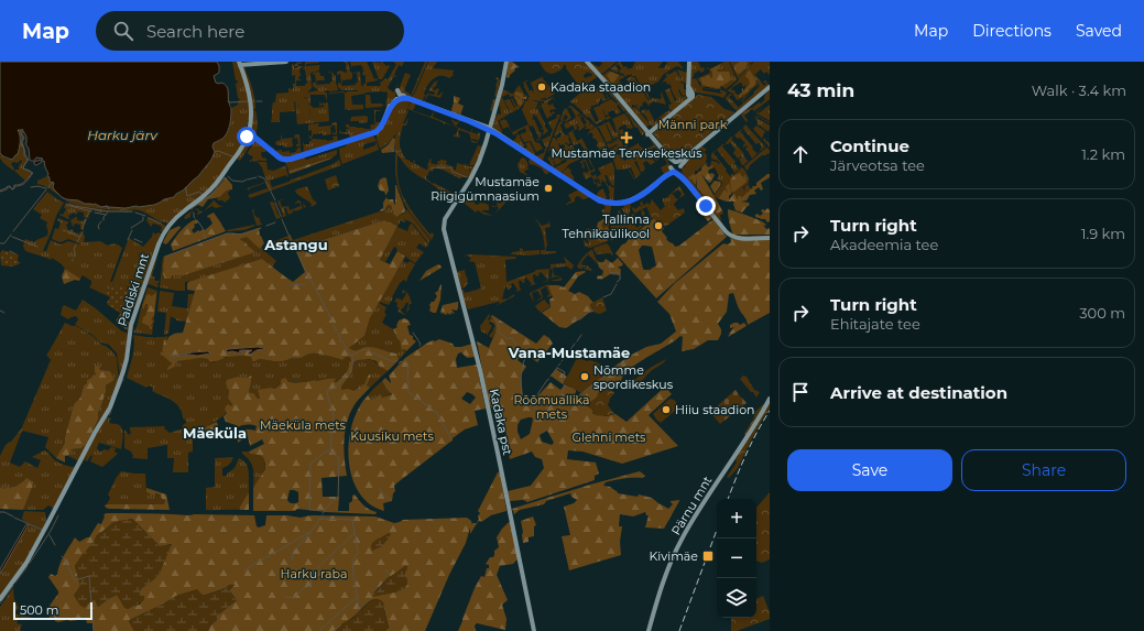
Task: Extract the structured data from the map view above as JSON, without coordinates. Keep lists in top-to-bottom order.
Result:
{
  "streets": {
    "main road": ["Paldiski mnt", "Kadaka pst", "Pärnu mnt"]
  },
  "districts": ["Astangu", "Vana-Mustamäe", "Mäeküla"],
  "water": ["Harku järv"],
  "parks": [
    "Männi park",
    "Rõõmuallika mets",
    "Mäeküla mets",
    "Kuusiku mets",
    "Glehni mets",
    "Harku raba"
  ],
  "places": {
    "other": [
      "Kadaka staadion",
      "Mustamäe Riigigümnaasium",
      "Tallinna Tehnikaülikool",
      "Nõmme spordikeskus",
      "Hiiu staadion"
    ],
    "health": ["Mustamäe Tervisekeskus"],
    "transit": ["Kivimäe"]
  },
  "scale_bar": "500 m",
  "page": {
    "header": "Map",
    "search": "Search here",
    "nav": ["Map", "Directions", "Saved"],
    "heading": ["43 min", "Walk · 3.4 km"],
    "list": [
      ["Continue", "Järveotsa tee", "1.2 km"],
      ["Turn right", "Akadeemia tee", "1.9 km"],
      ["Turn right", "Ehitajate tee", "300 m"],
      "Arrive at destination"
    ],
    "buttons": ["Save", "Share"],
    "map_buttons": ["+", "−"],
    "scale": "500 m"
  }
}
